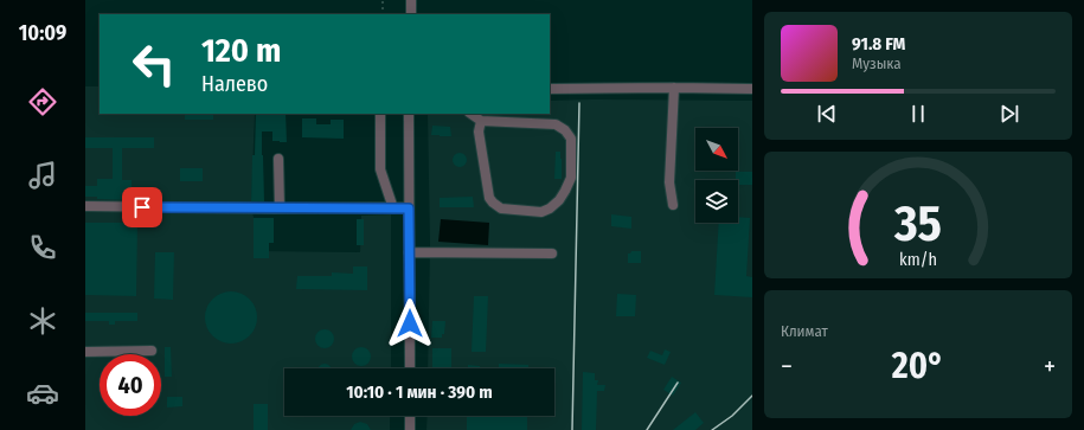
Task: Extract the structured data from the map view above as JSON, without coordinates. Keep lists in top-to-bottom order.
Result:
{
  "north": "bottom right",
  "page": {
    "tabs": "10:09",
    "turn": ["120 m", "Налево"],
    "song": ["91.8 FM", "Музыка"],
    "tile": "Климат",
    "heat": ["−", "20°", "+"],
    "limit": "40",
    "trip": "10:10 · 1 мин · 390 m",
    "gauge": ["35", "km/h"]
  }
}
